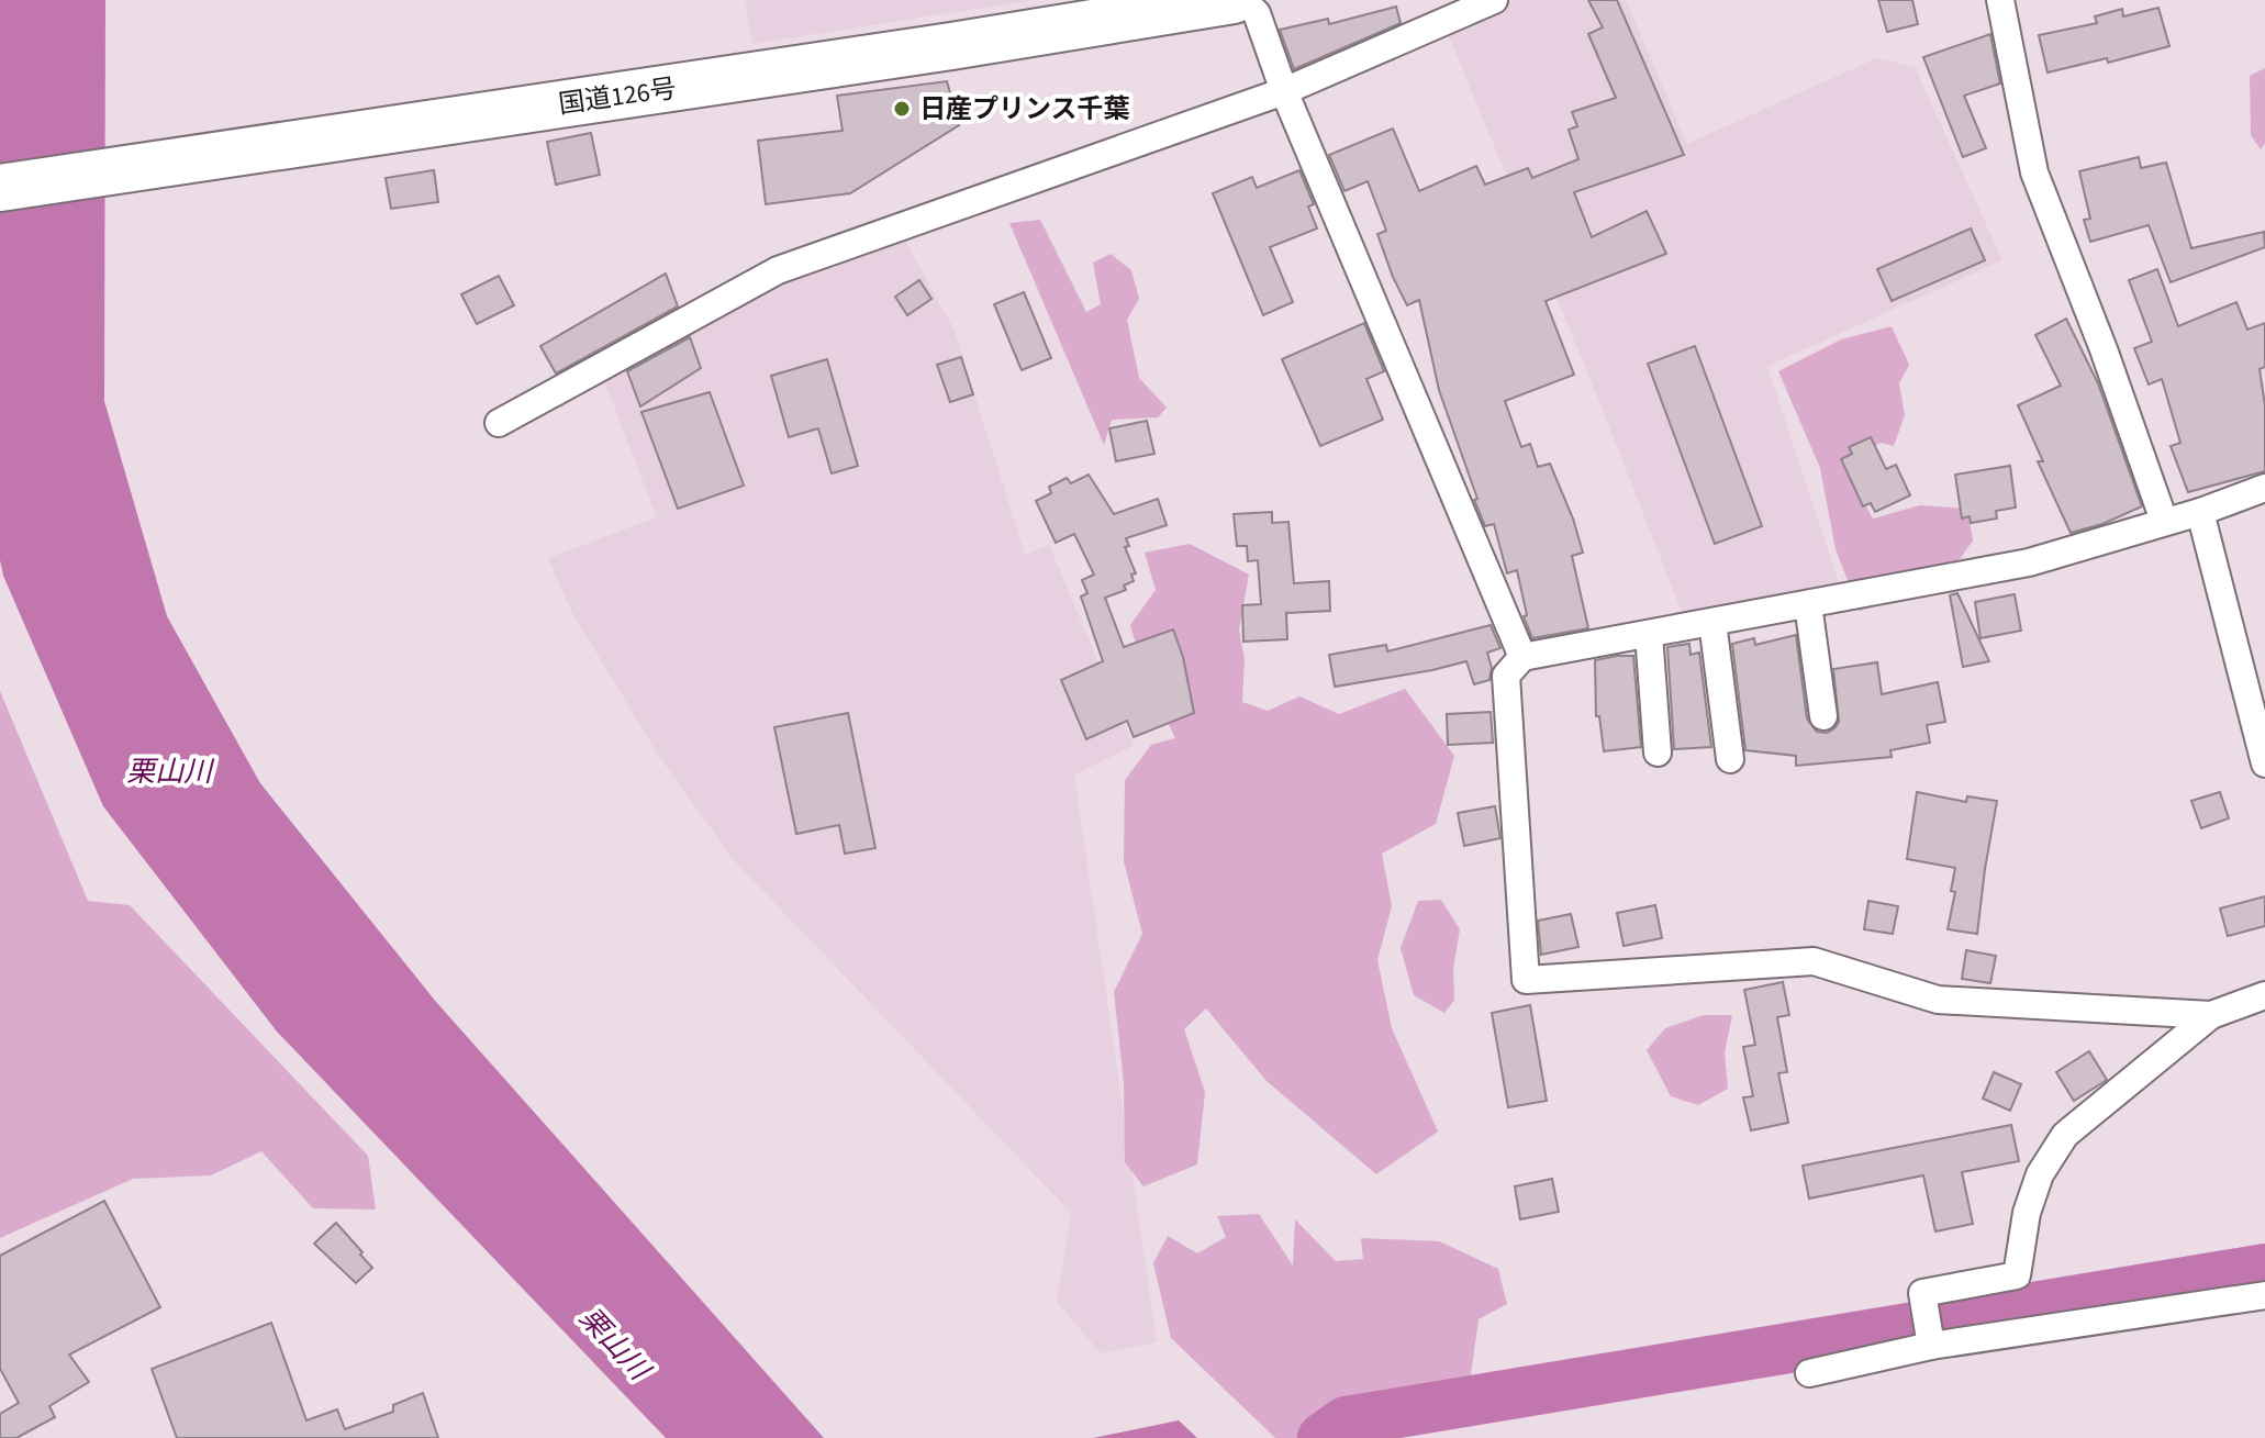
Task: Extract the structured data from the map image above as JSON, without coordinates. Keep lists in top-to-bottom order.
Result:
{
  "streets": {
    "highway": ["国道126号"]
  },
  "water": ["栗山川"],
  "places": ["日産プリンス千葉"]
}
